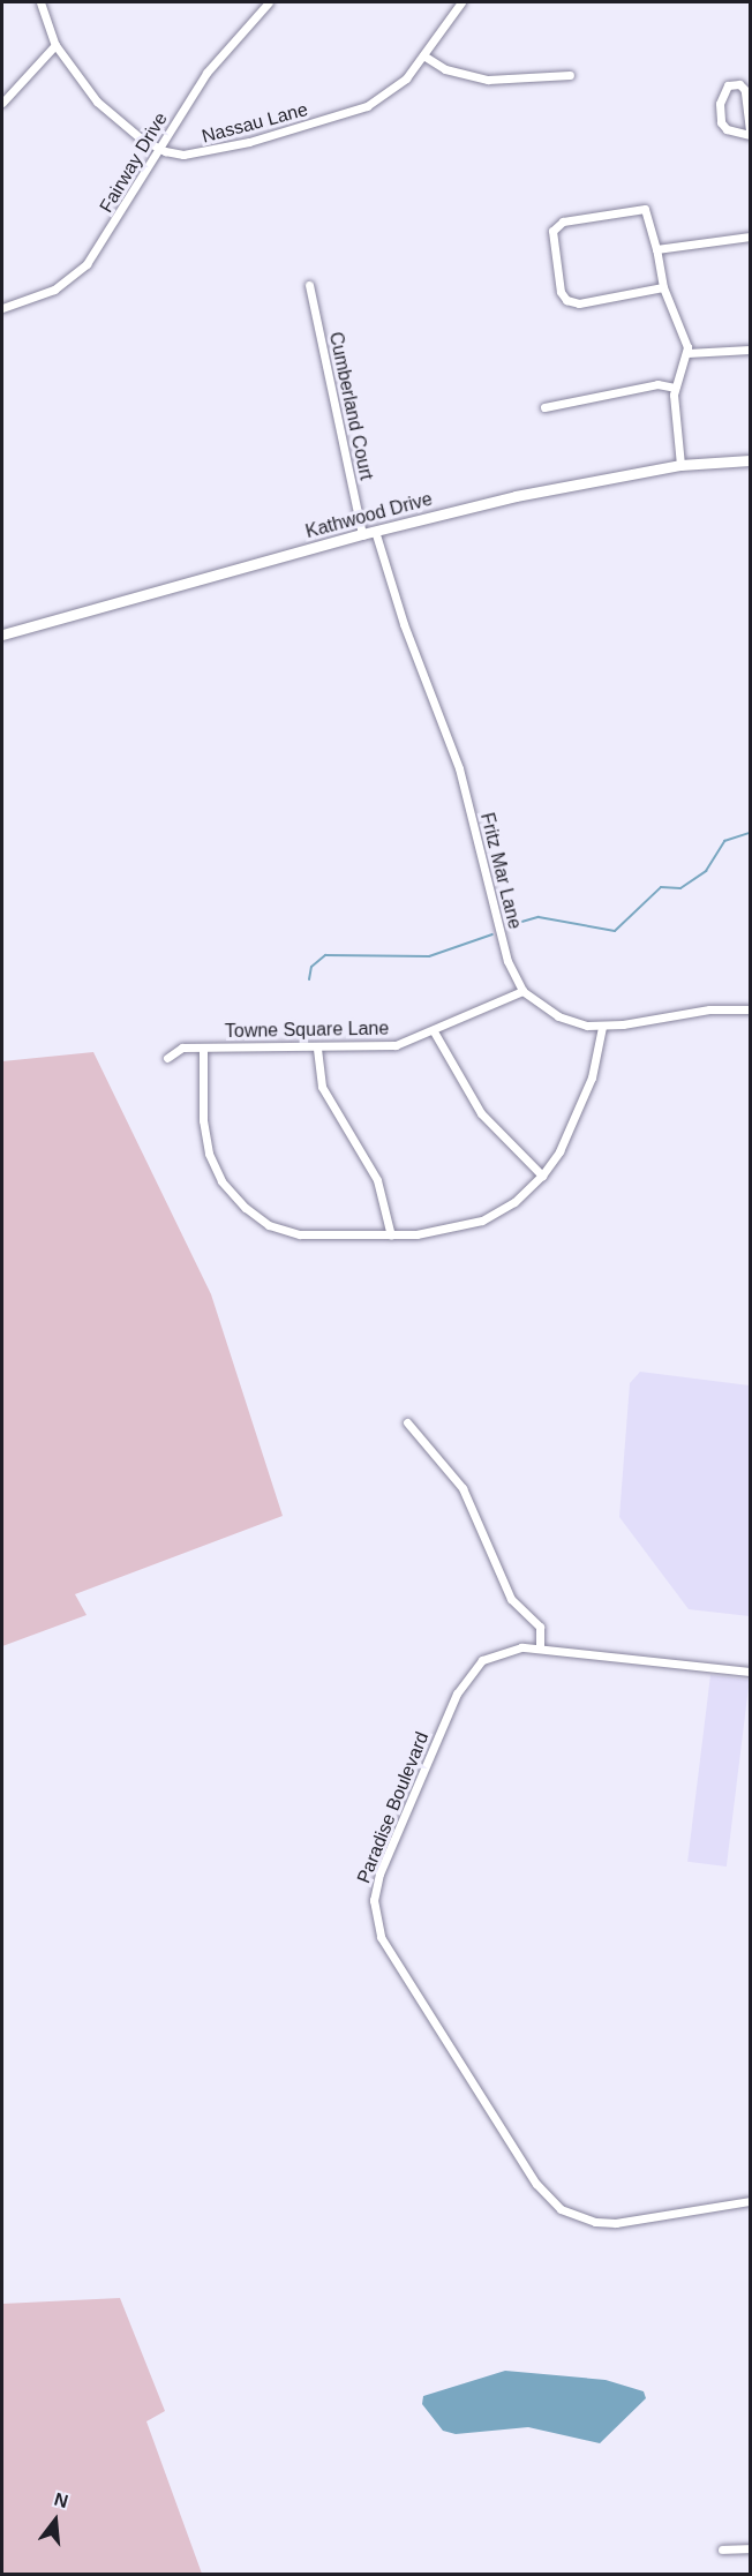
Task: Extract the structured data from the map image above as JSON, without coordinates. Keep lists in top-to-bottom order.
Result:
{
  "streets": {
    "street": [
      "Nassau Lane",
      "Fairway Drive",
      "Cumberland Court",
      "Kathwood Drive",
      "Fritz Mar Lane",
      "Towne Square Lane",
      "Paradise Boulevard"
    ]
  },
  "crossings": [
    ["Nassau Lane", "Fairway Drive"],
    ["Cumberland Court", "Kathwood Drive"],
    ["Kathwood Drive", "Fritz Mar Lane"],
    ["Fritz Mar Lane", "Towne Square Lane"]
  ],
  "north": "top"
}
